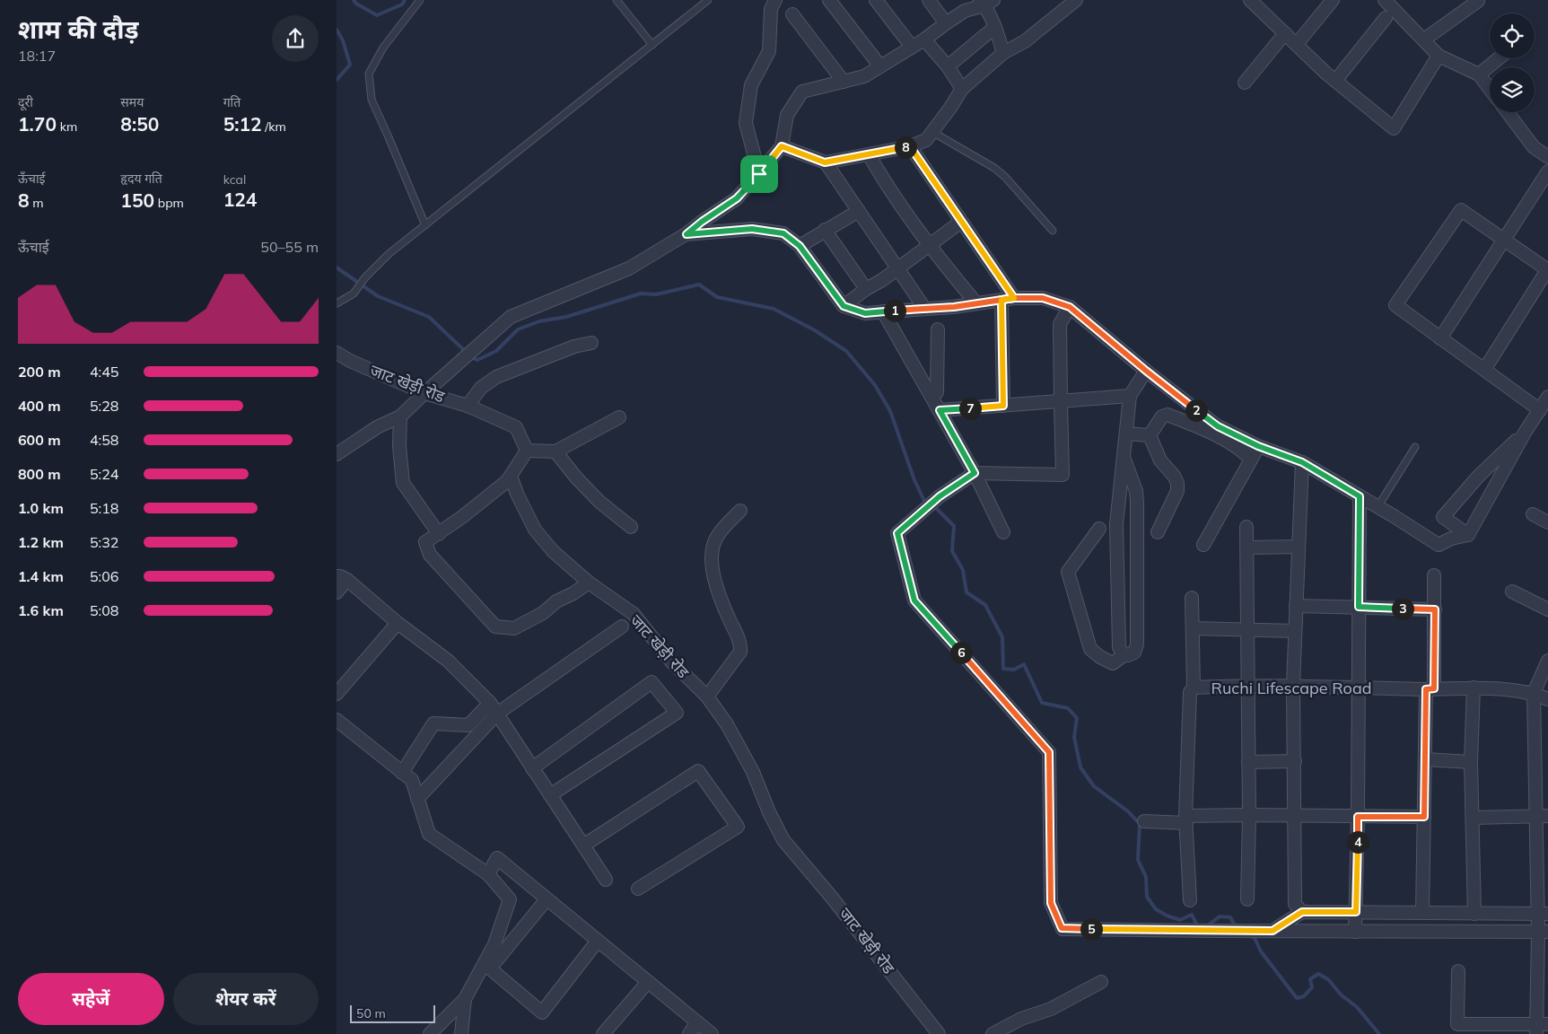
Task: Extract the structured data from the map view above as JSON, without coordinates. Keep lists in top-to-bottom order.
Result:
{
  "streets": {
    "street": ["जाट खेड़ी रोड", "Ruchi Lifescape Road"]
  },
  "scale_bar": "50 m",
  "page": {
    "heading": ["शाम की दौड़", "18:17"],
    "stats": [
      ["दूरी", "1.70 km"],
      ["समय", "8:50"],
      ["गति", "5:12 /km"],
      ["ऊँचाई", "8 m"],
      ["हृदय गति", "150 bpm"],
      ["kcal", "124"]
    ],
    "pins": [
      "8",
      "1",
      "7",
      "2",
      "3",
      "6",
      "4",
      "5"
    ],
    "chart": ["ऊँचाई", "50–55 m"],
    "list": [
      {
        "name": "200 m",
        "note": "4:45"
      },
      {
        "name": "400 m",
        "note": "5:28"
      },
      {
        "name": "600 m",
        "note": "4:58"
      },
      {
        "name": "800 m",
        "note": "5:24"
      },
      {
        "name": "1.0 km",
        "note": "5:18"
      },
      {
        "name": "1.2 km",
        "note": "5:32"
      },
      {
        "name": "1.4 km",
        "note": "5:06"
      },
      {
        "name": "1.6 km",
        "note": "5:08"
      }
    ],
    "buttons": ["सहेजें", "शेयर करें"],
    "scale": "50 m"
  }
}
